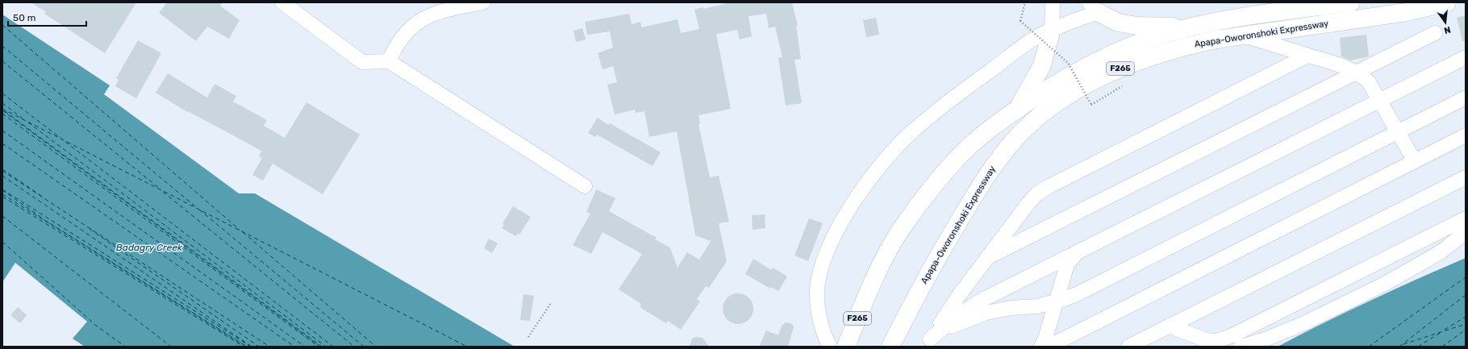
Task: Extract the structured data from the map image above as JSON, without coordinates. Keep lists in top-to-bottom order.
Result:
{
  "streets": {
    "highway": ["Apapa-Oworonshoki Expressway", "F265"]
  },
  "water": ["Badagry Creek"],
  "scale_bar": "50 m",
  "north": "bottom"
}
